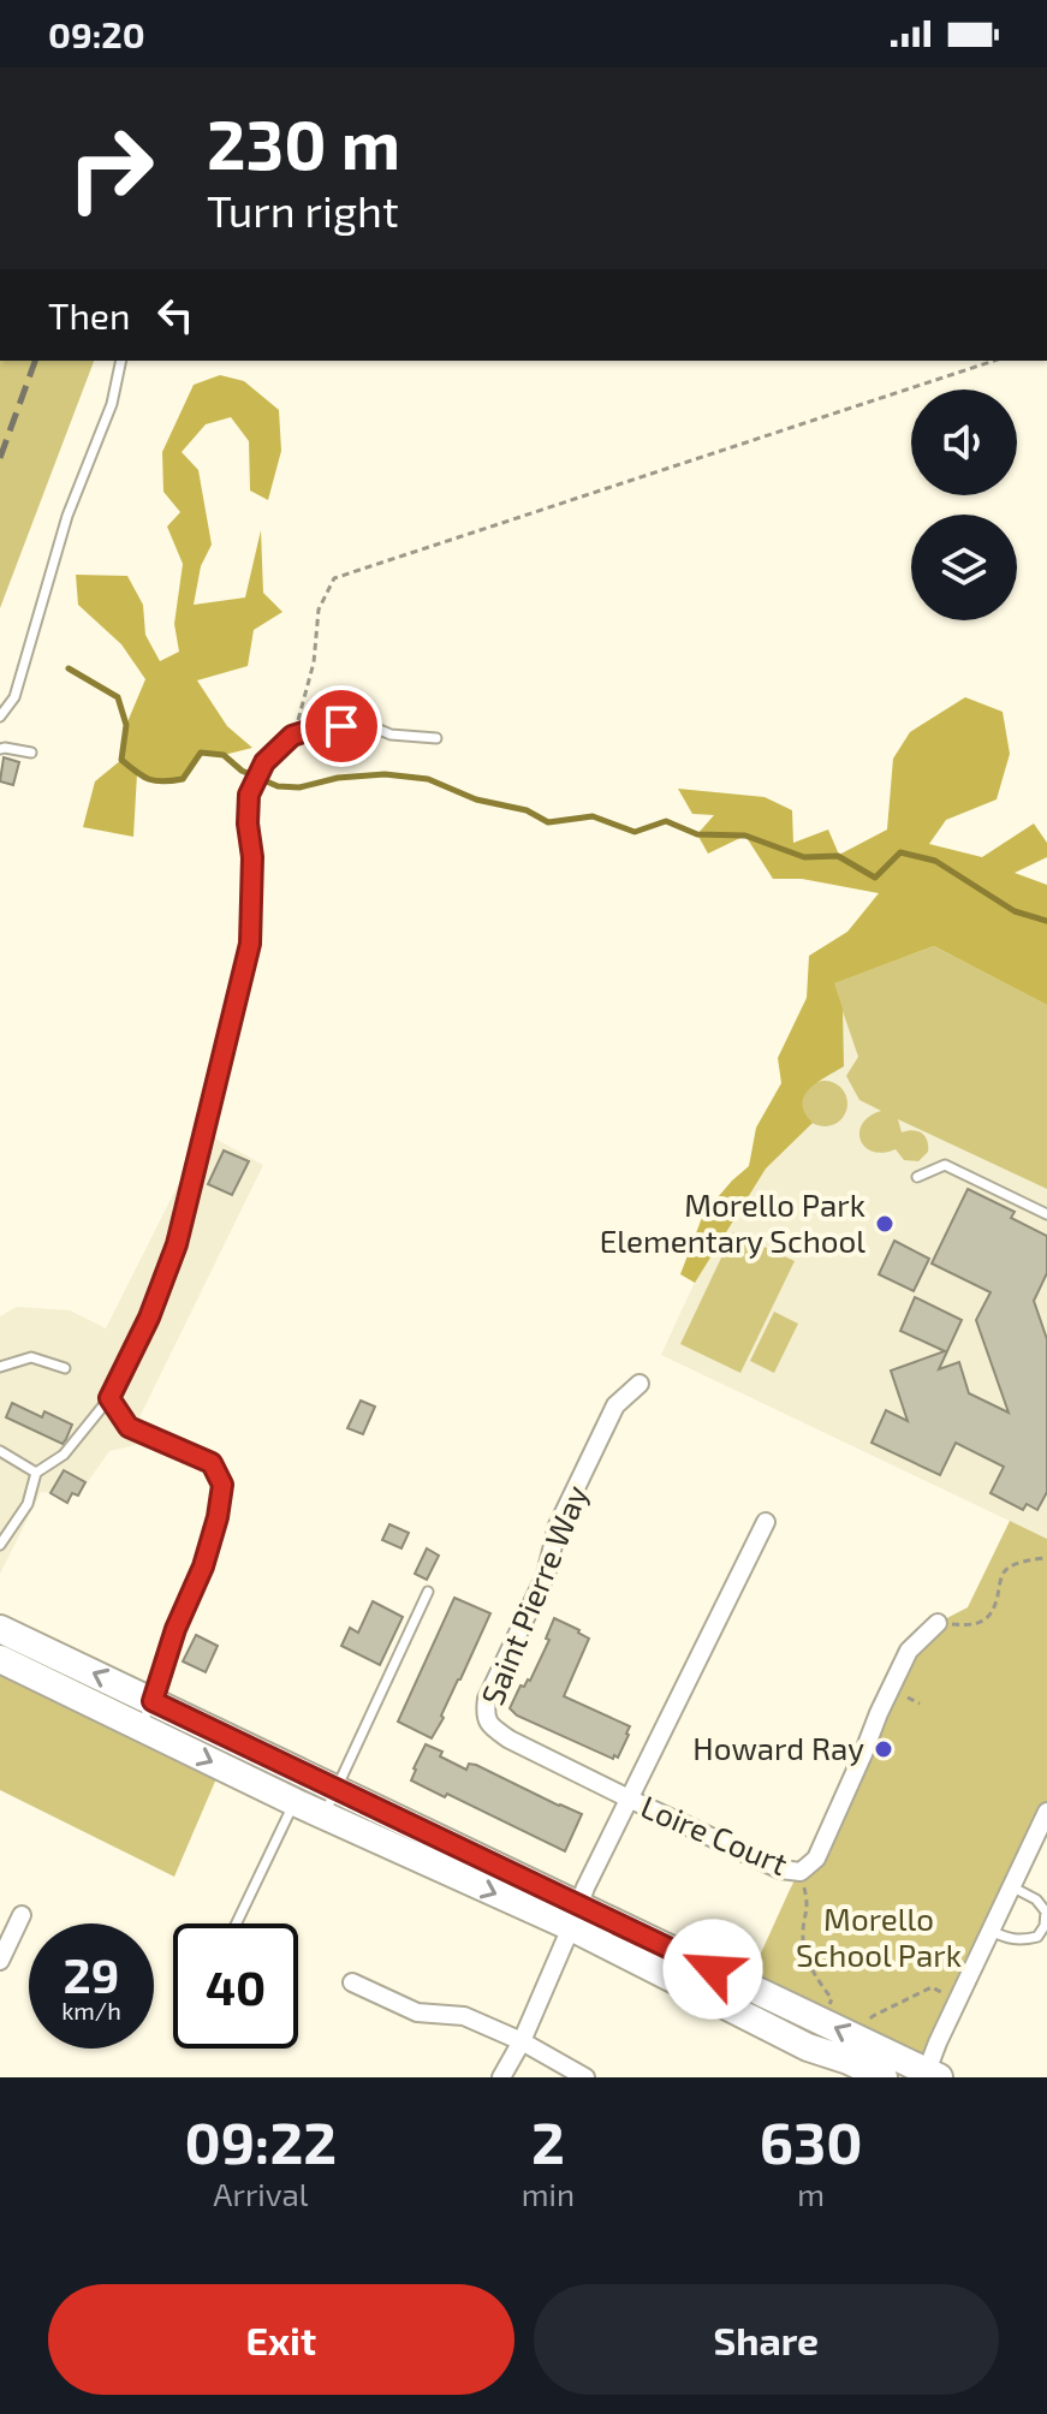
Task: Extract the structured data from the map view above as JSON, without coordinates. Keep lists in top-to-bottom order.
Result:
{
  "streets": {
    "street": ["Saint Pierre Way", "Loire Court"]
  },
  "crossings": [
    ["Saint Pierre Way", "Loire Court"]
  ],
  "parks": ["Morello School Park"],
  "places": ["Morello Park Elementary School", "Howard Ray"],
  "page": {
    "status": "09:20",
    "turn": ["230 m", "Turn right"],
    "then": "Then",
    "speed": "29 km/h",
    "limit": "40",
    "eta": [
      "09:22",
      "Arrival",
      "2",
      "min",
      "630",
      "m"
    ],
    "buttons": ["Exit", "Share"]
  }
}
